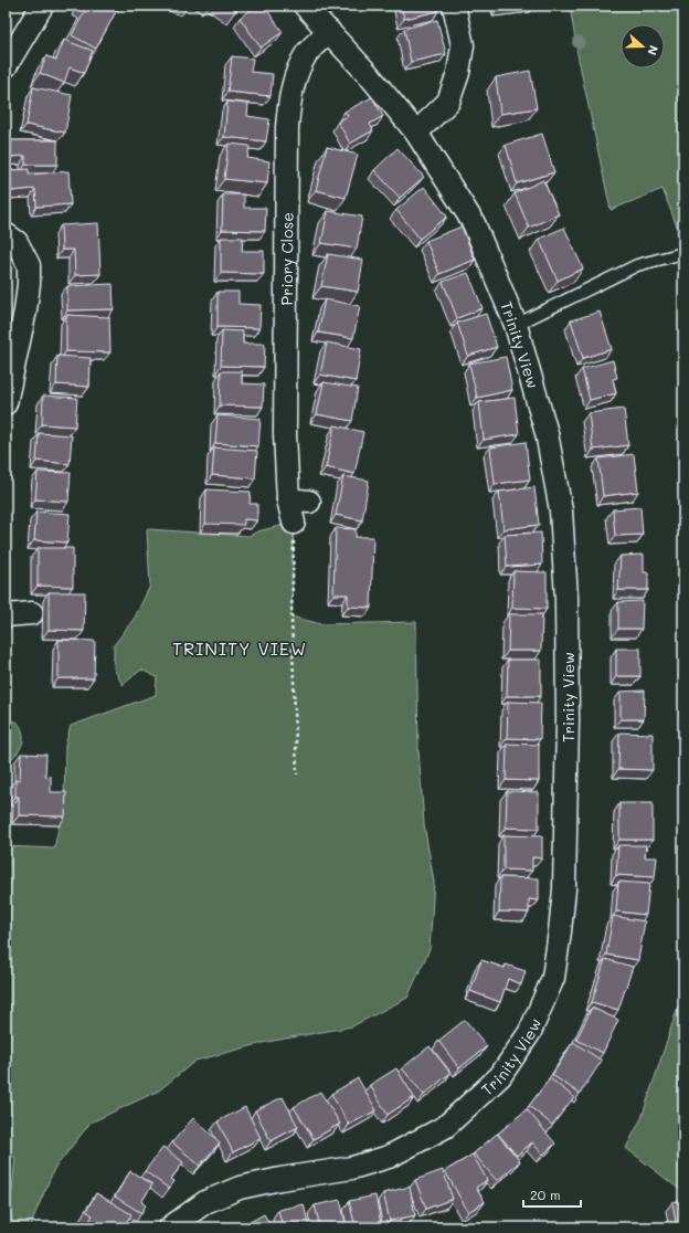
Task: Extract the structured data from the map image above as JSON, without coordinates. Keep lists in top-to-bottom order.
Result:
{
  "streets": {
    "street": ["Priory Close", "Trinity View"]
  },
  "crossings": [
    ["Priory Close", "Trinity View"]
  ],
  "districts": ["TRINITY VIEW"],
  "scale_bar": "20 m",
  "north": "right"
}
